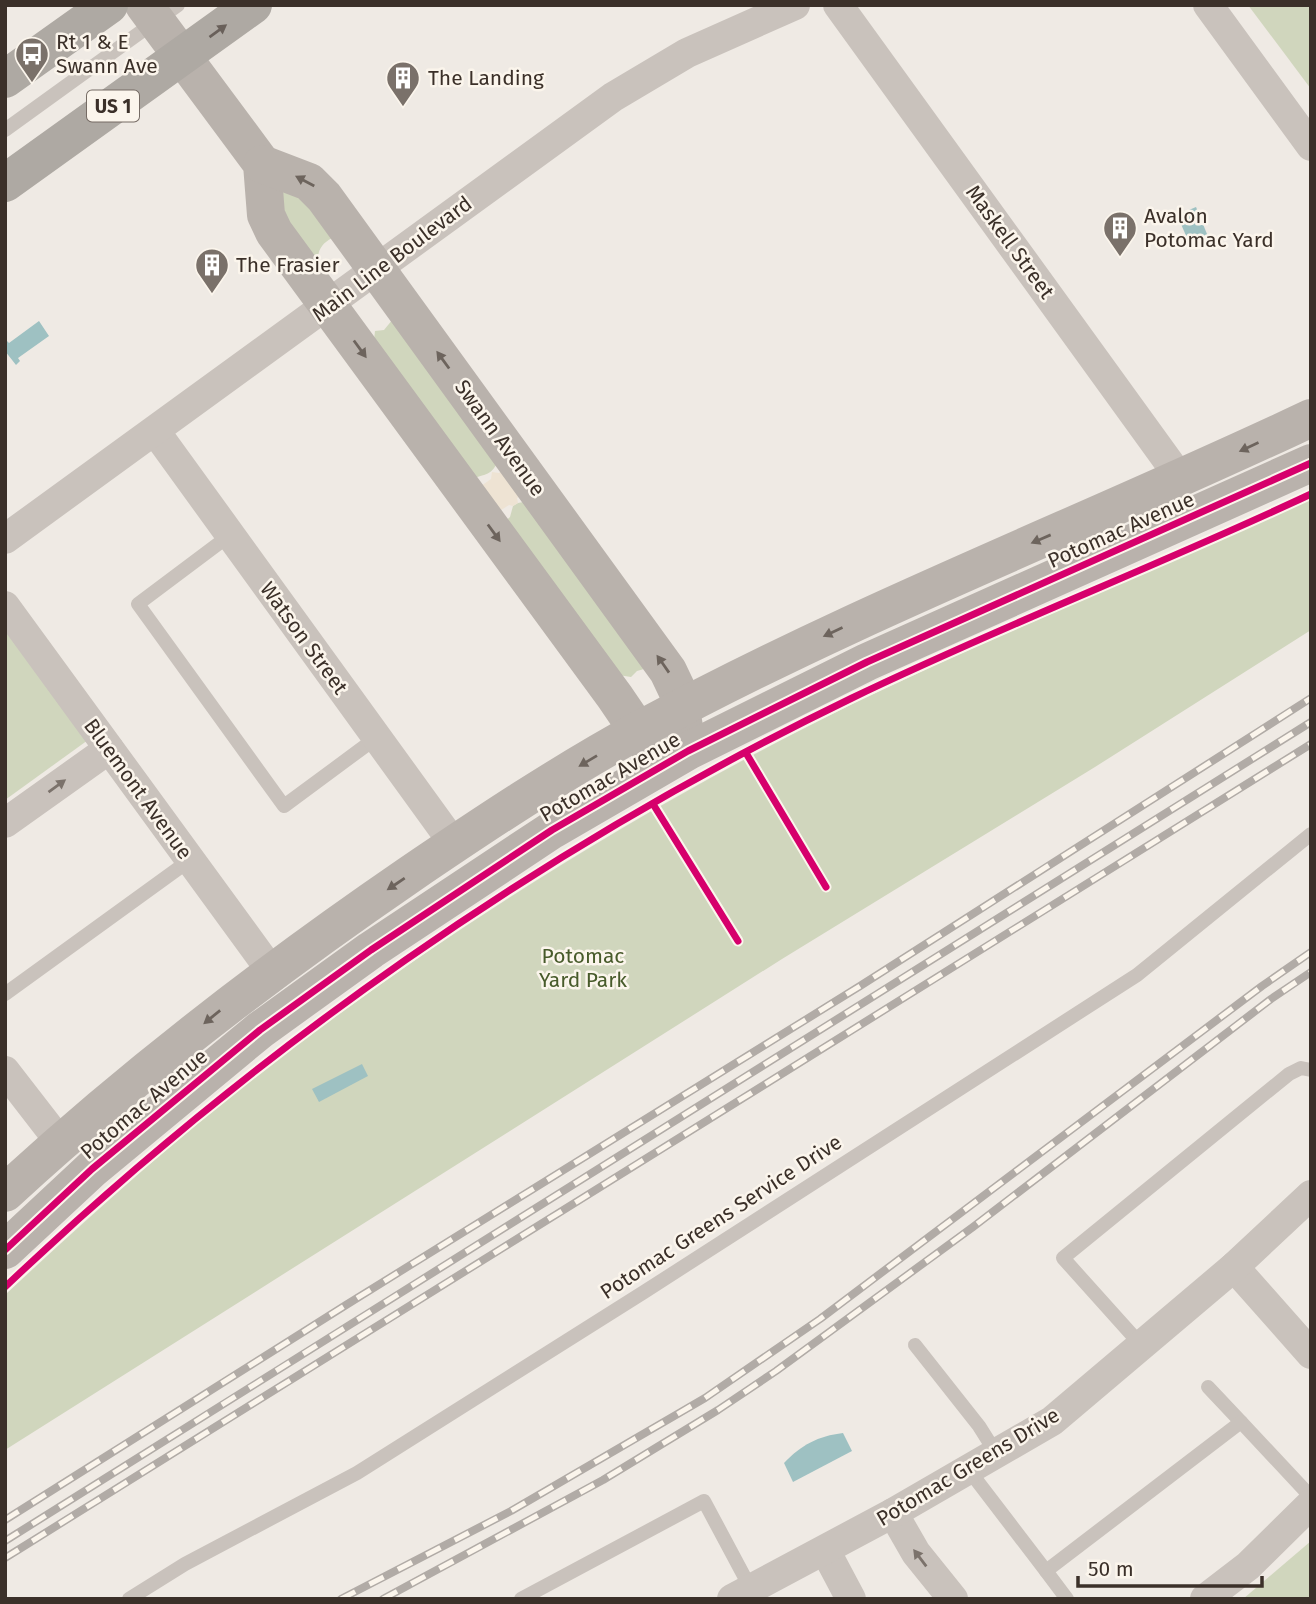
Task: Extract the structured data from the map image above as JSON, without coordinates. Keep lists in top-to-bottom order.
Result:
{
  "streets": {
    "highway": ["US 1"],
    "street": [
      "Maskell Street",
      "Main Line Boulevard",
      "Swann Avenue",
      "Potomac Avenue",
      "Watson Street",
      "Bluemont Avenue",
      "Potomac Greens Drive"
    ],
    "lane": ["Potomac Greens Service Drive"]
  },
  "crossings": [
    ["Maskell Street", "Potomac Avenue"],
    ["Main Line Boulevard", "Swann Avenue"],
    ["Main Line Boulevard", "Watson Street"],
    ["Swann Avenue", "Potomac Avenue"],
    ["Potomac Avenue", "Watson Street"],
    ["Potomac Avenue", "Bluemont Avenue"]
  ],
  "parks": ["Potomac Yard Park"],
  "places": {
    "bus stop": ["Rt 1 & E Swann Ave"],
    "building": ["The Landing", "Avalon Potomac Yard", "The Frasier"]
  },
  "scale_bar": "50 m"
}
